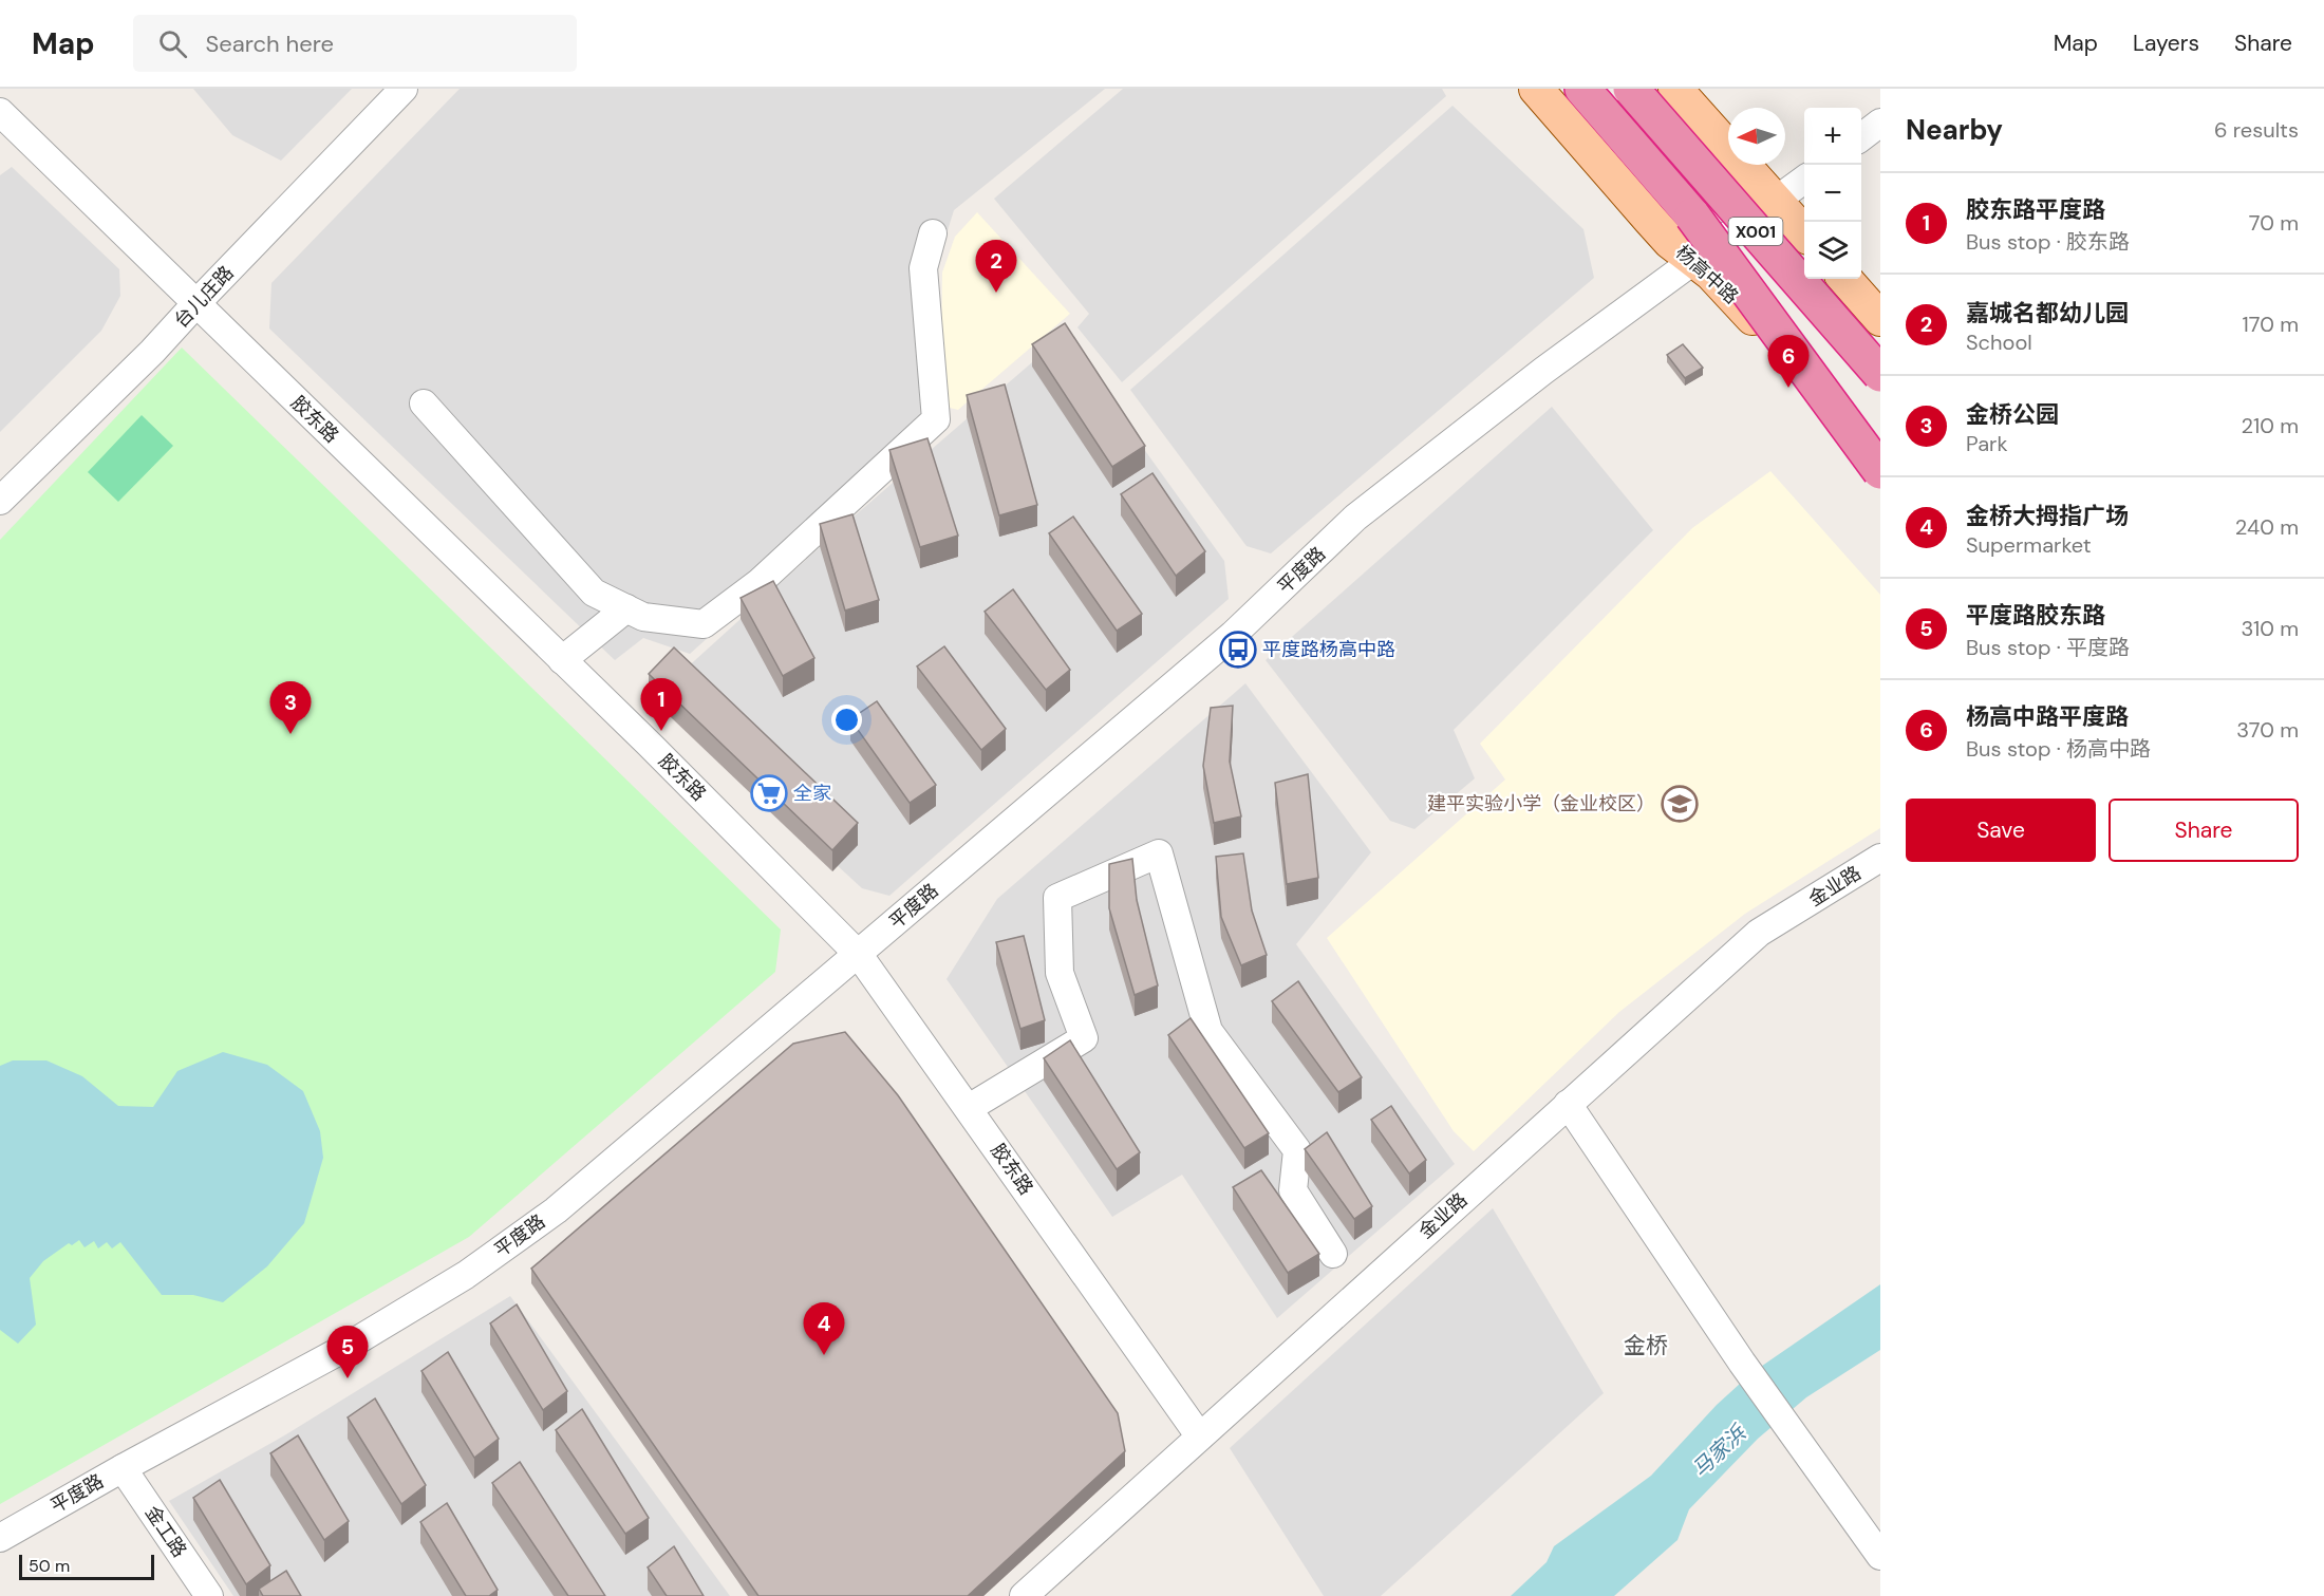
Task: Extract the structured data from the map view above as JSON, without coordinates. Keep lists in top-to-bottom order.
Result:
{
  "streets": {
    "highway": ["X001", "杨高中路"],
    "street": [
      "台儿庄路",
      "胶东路",
      "平度路",
      "金业路",
      "金工路"
    ]
  },
  "crossings": [
    ["X001", "平度路"],
    ["杨高中路", "平度路"],
    ["台儿庄路", "胶东路"],
    ["胶东路", "平度路"],
    ["胶东路", "金业路"],
    ["平度路", "金工路"]
  ],
  "districts": ["金桥"],
  "water": ["马家浜"],
  "places": {
    "bus stop": ["平度路杨高中路"],
    "supermarket": ["全家"],
    "school or university": ["建平实验小学（金业校区）"]
  },
  "scale_bar": "50 m",
  "north": "left",
  "page": {
    "header": "Map",
    "search": "Search here",
    "nav": ["Map", "Layers", "Share"],
    "heading": ["Nearby", "6 results"],
    "map_buttons": ["+", "−"],
    "list": [
      {
        "mark": "1",
        "name": "胶东路平度路",
        "note": "Bus stop · 胶东路",
        "value": "70 m"
      },
      {
        "mark": "2",
        "name": "嘉城名都幼儿园",
        "note": "School",
        "value": "170 m"
      },
      {
        "mark": "3",
        "name": "金桥公园",
        "note": "Park",
        "value": "210 m"
      },
      {
        "mark": "4",
        "name": "金桥大拇指广场",
        "note": "Supermarket",
        "value": "240 m"
      },
      {
        "mark": "5",
        "name": "平度路胶东路",
        "note": "Bus stop · 平度路",
        "value": "310 m"
      },
      {
        "mark": "6",
        "name": "杨高中路平度路",
        "note": "Bus stop · 杨高中路",
        "value": "370 m"
      }
    ],
    "pins": [
      "2",
      "6",
      "1",
      "3",
      "4",
      "5"
    ],
    "buttons": ["Save", "Share"],
    "scale": "50 m"
  }
}
